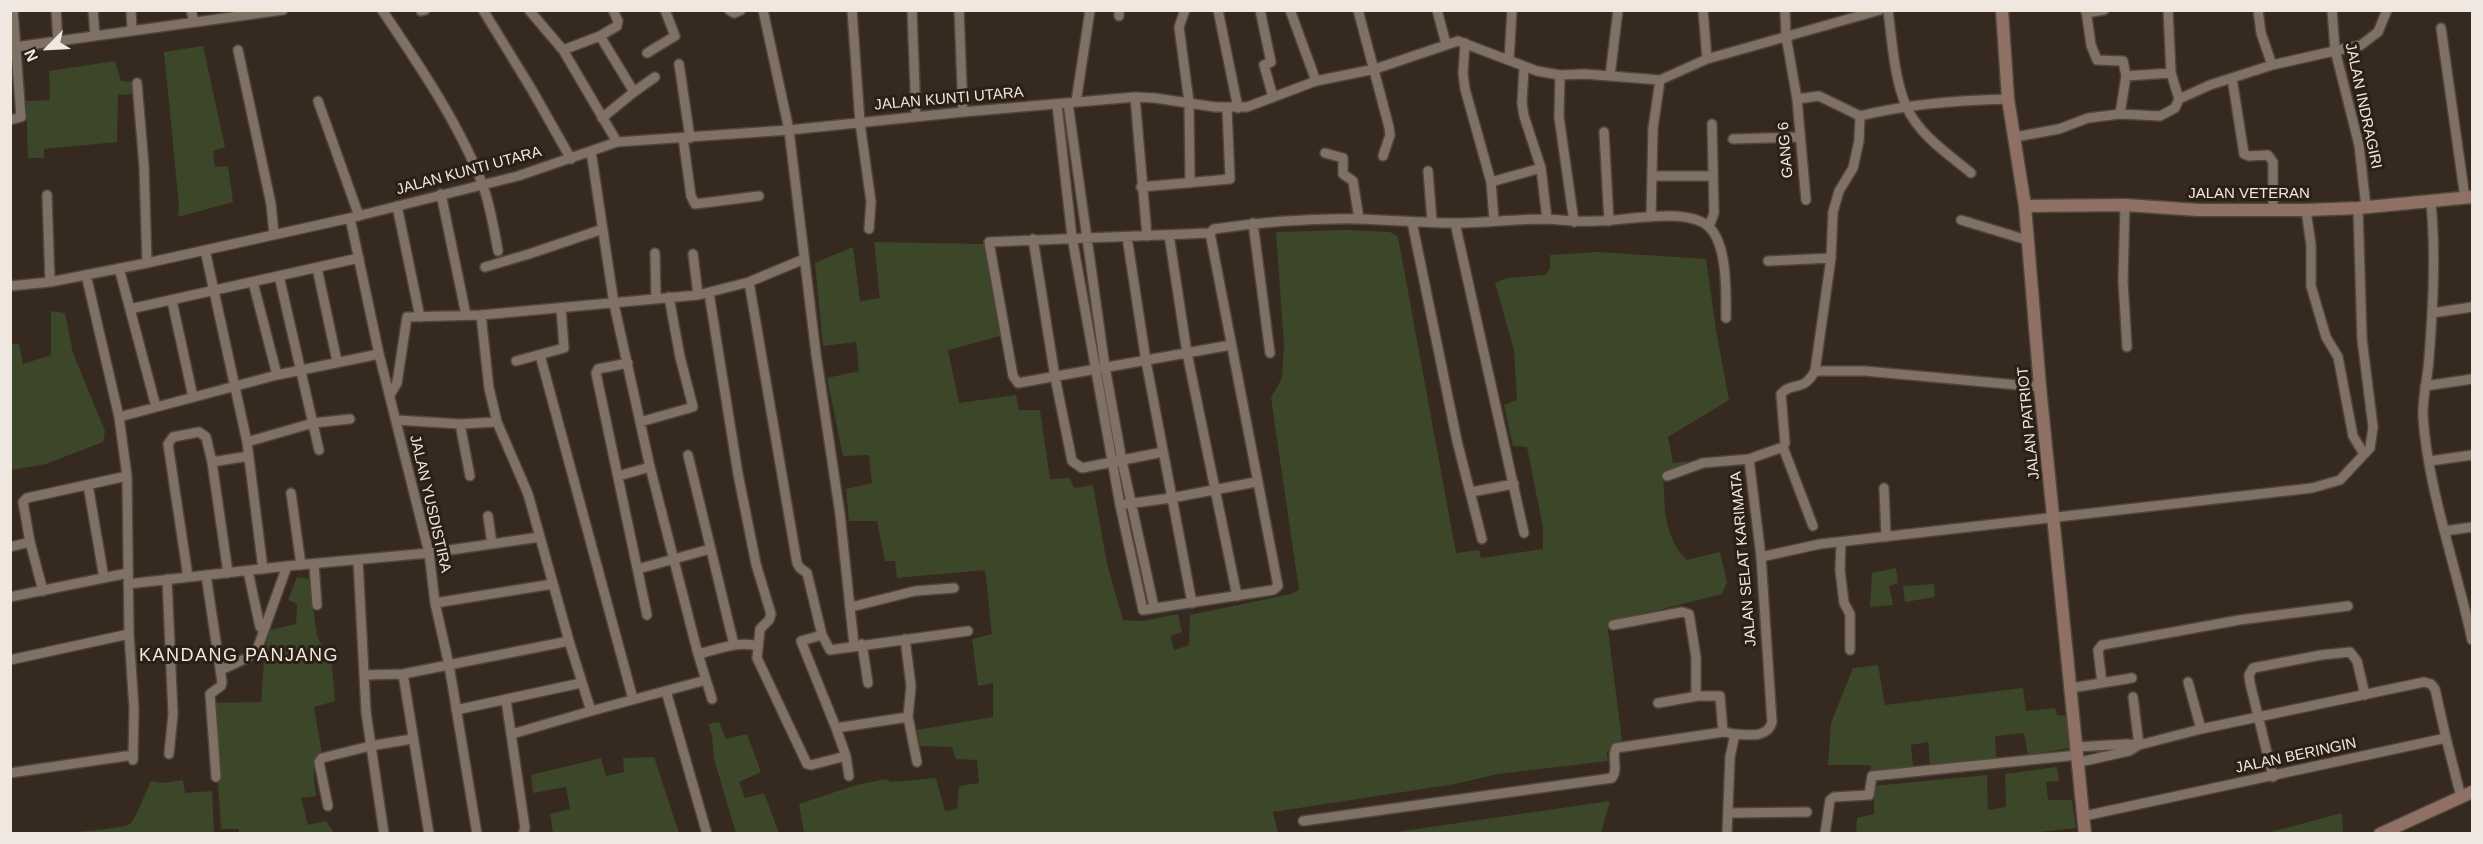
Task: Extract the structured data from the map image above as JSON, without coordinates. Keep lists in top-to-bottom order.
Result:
{
  "streets": {
    "street": [
      "JALAN KUNTI UTARA",
      "JALAN INDRAGIRI",
      "GANG 6",
      "JALAN VETERAN",
      "JALAN PATRIOT",
      "JALAN YUSDISTIRA",
      "JALAN SELAT KARIMATA",
      "JALAN BERINGIN"
    ]
  },
  "crossings": [
    ["JALAN KUNTI UTARA", "GANG 6"],
    ["JALAN KUNTI UTARA", "JALAN YUSDISTIRA"],
    ["JALAN INDRAGIRI", "JALAN VETERAN"],
    ["JALAN VETERAN", "JALAN PATRIOT"],
    ["JALAN PATRIOT", "JALAN BERINGIN"]
  ],
  "districts": ["KANDANG PANJANG"],
  "north": "bottom left"
}
